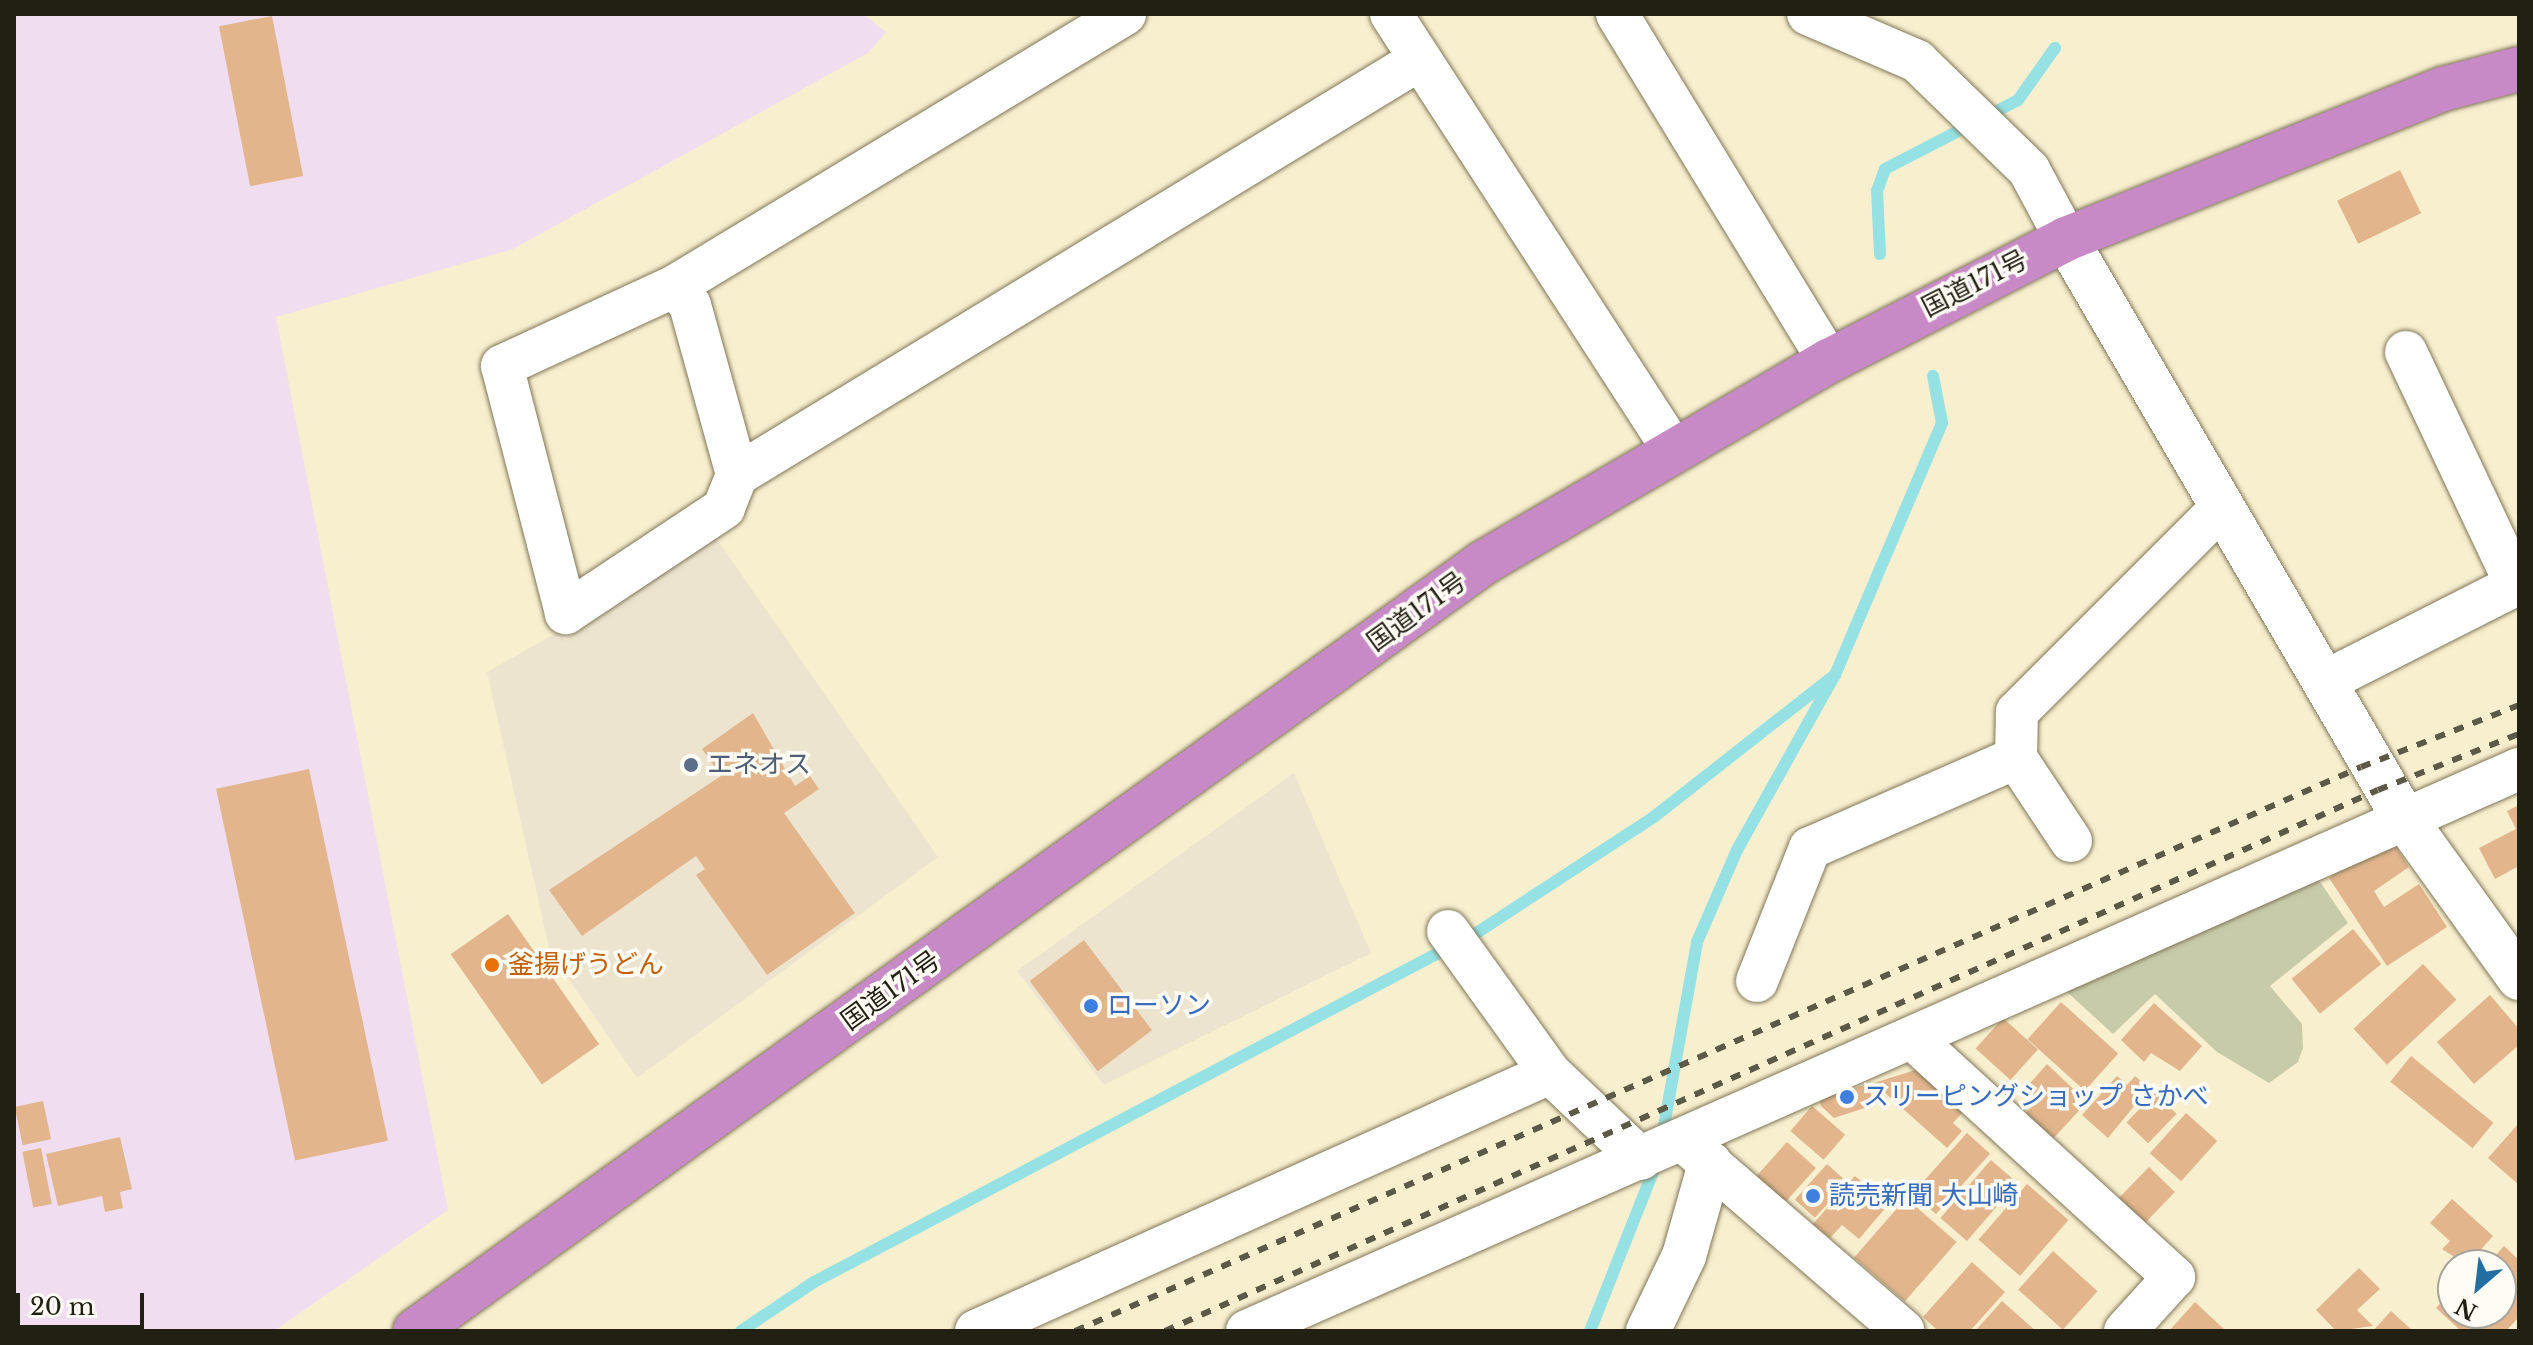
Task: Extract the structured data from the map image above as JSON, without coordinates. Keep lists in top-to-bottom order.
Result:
{
  "streets": {
    "highway": ["国道171号"]
  },
  "places": [
    "エネオス",
    "釜揚げうどん",
    "ローソン",
    "スリーピングショップ さかべ",
    "読売新聞 大山崎"
  ],
  "scale_bar": "20 m",
  "north": "bottom left"
}
